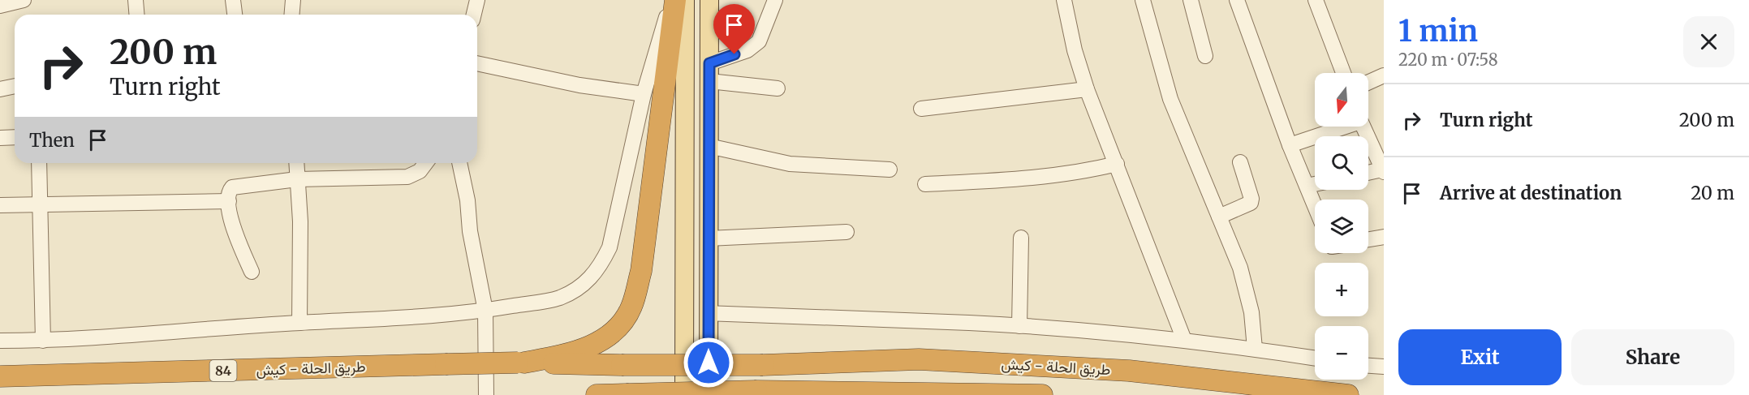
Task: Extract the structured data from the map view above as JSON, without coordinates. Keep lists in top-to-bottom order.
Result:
{
  "streets": {
    "highway": ["طريق الحلة - كيش", "84"]
  },
  "north": "bottom",
  "page": {
    "heading": ["1 min", "220 m · 07:58"],
    "turn": ["200 m", "Turn right"],
    "map_buttons": ["+", "−"],
    "list": [
      {
        "name": "Turn right",
        "value": "200 m"
      },
      {
        "name": "Arrive at destination",
        "value": "20 m"
      }
    ],
    "then": "Then",
    "buttons": ["Exit", "Share"]
  }
}
